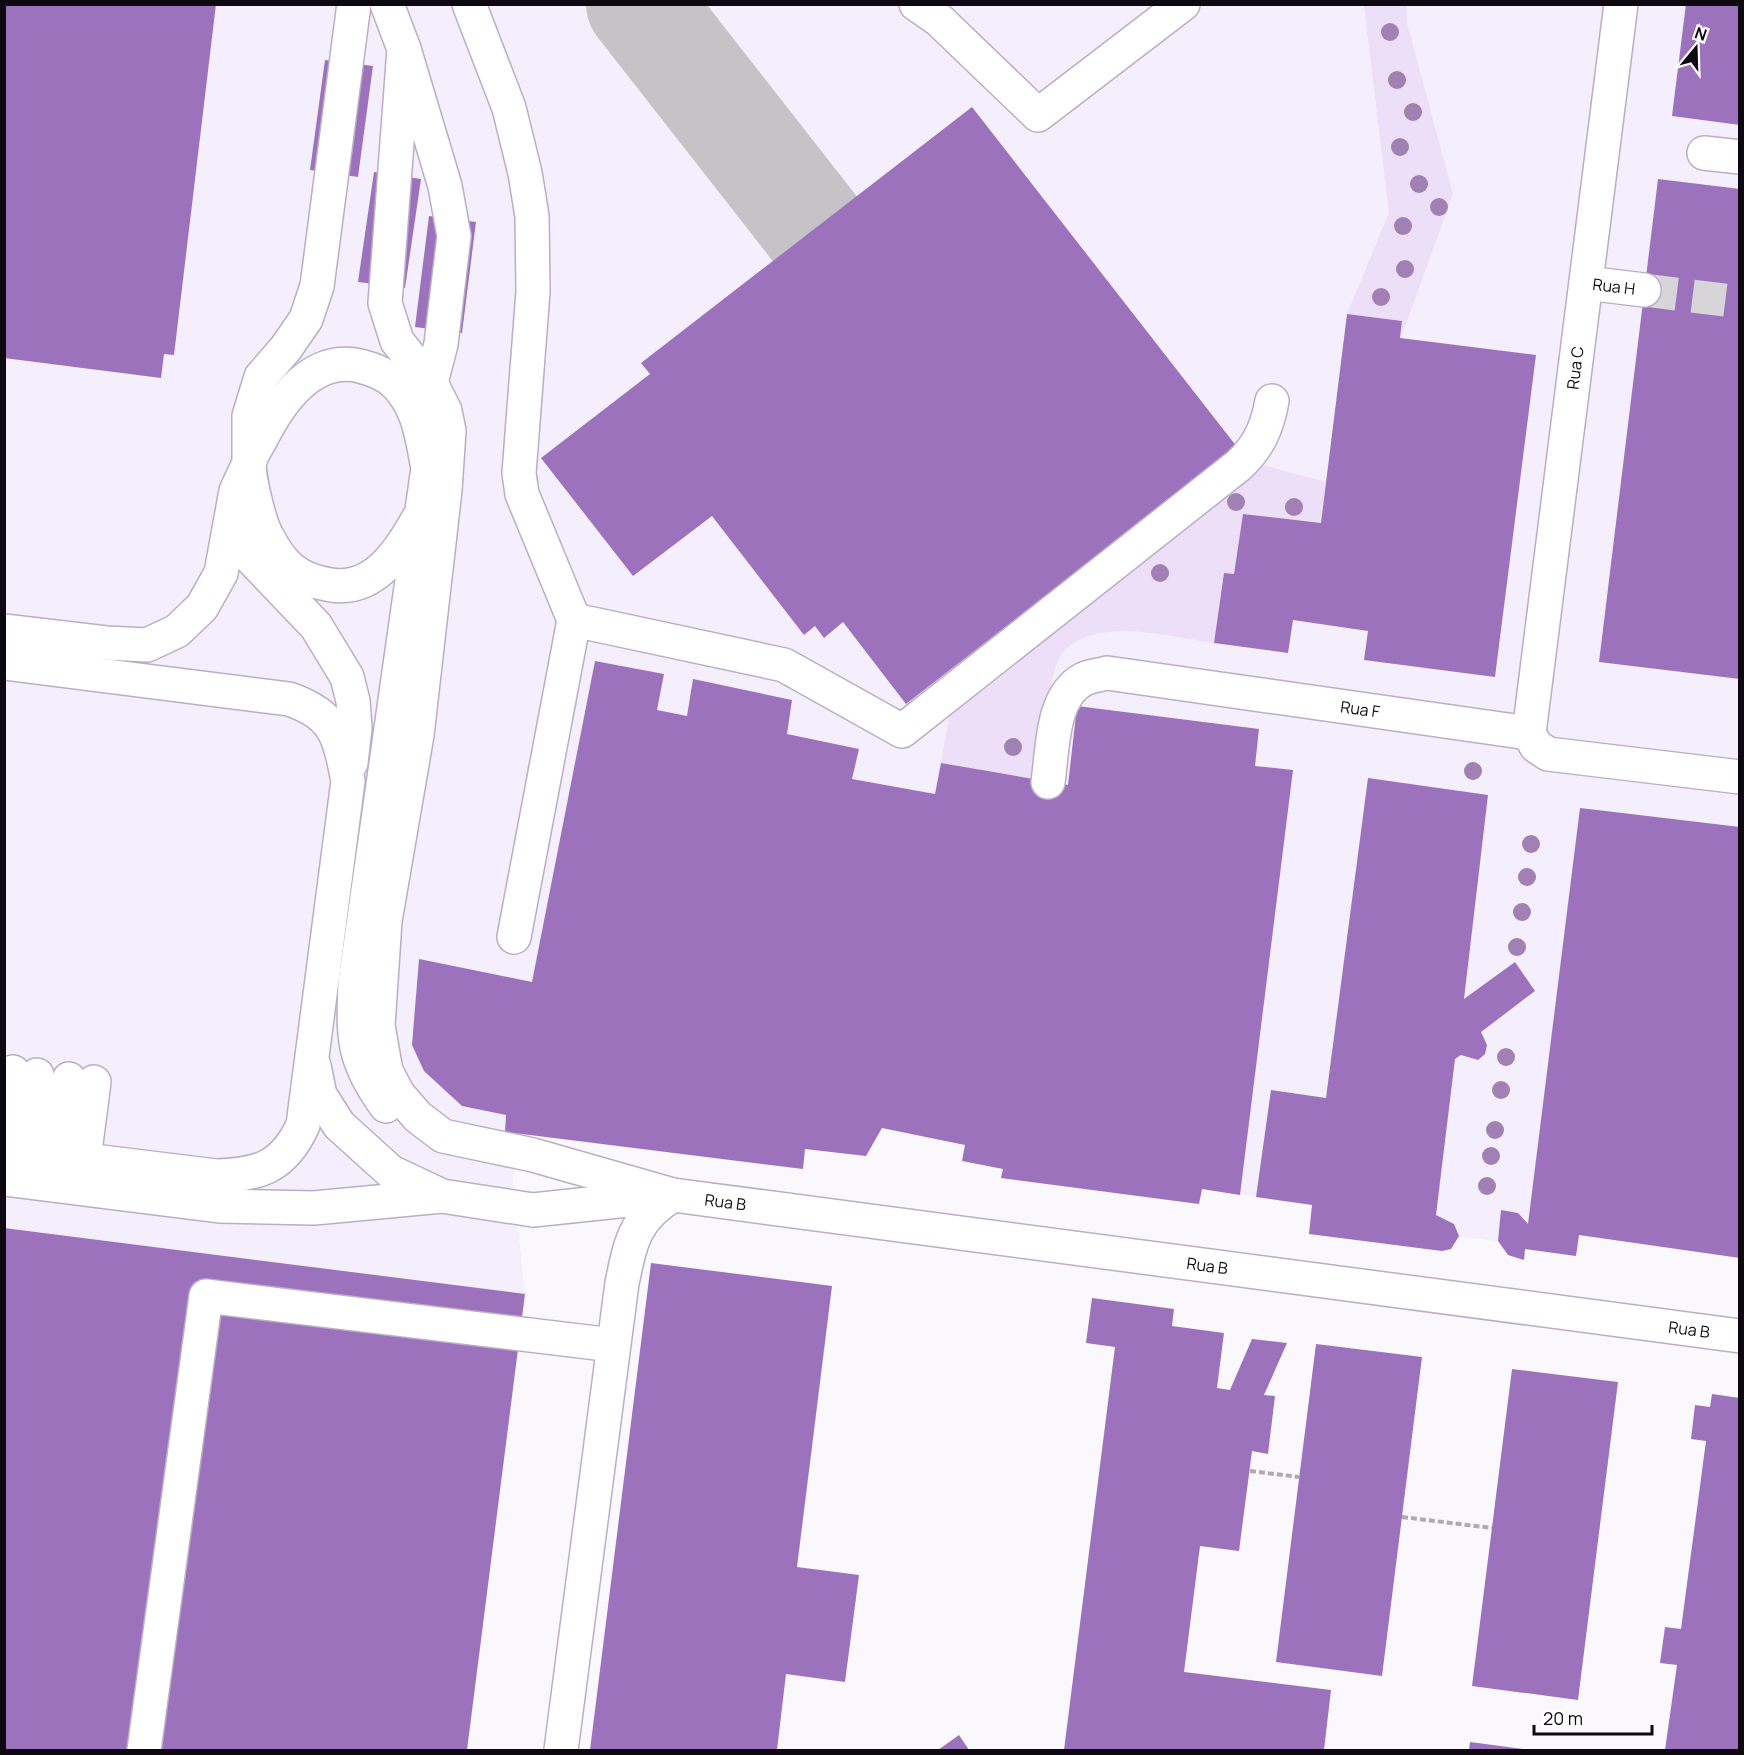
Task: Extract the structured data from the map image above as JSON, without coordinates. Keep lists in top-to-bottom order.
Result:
{
  "streets": {
    "street": [
      "Rua H",
      "Rua C",
      "Rua F",
      "Rua B"
    ]
  },
  "crossings": [
    ["Rua H", "Rua C"],
    ["Rua C", "Rua F"]
  ],
  "scale_bar": "20 m",
  "north": "top"
}
